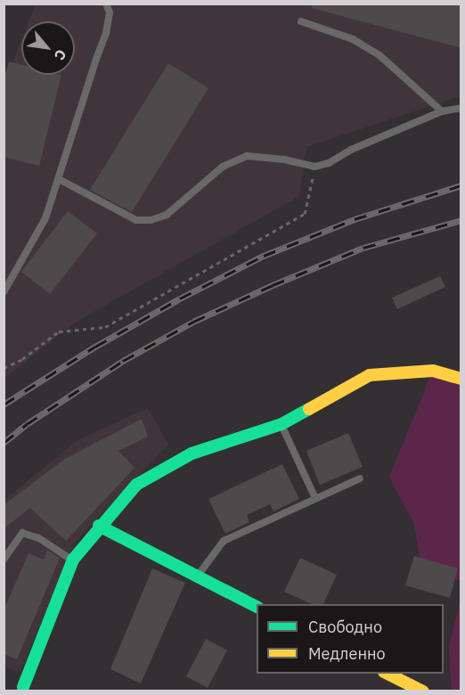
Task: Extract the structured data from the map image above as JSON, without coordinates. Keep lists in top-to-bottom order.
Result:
{
  "legend": ["Свободно", "Медленно"],
  "north": "bottom right"
}
